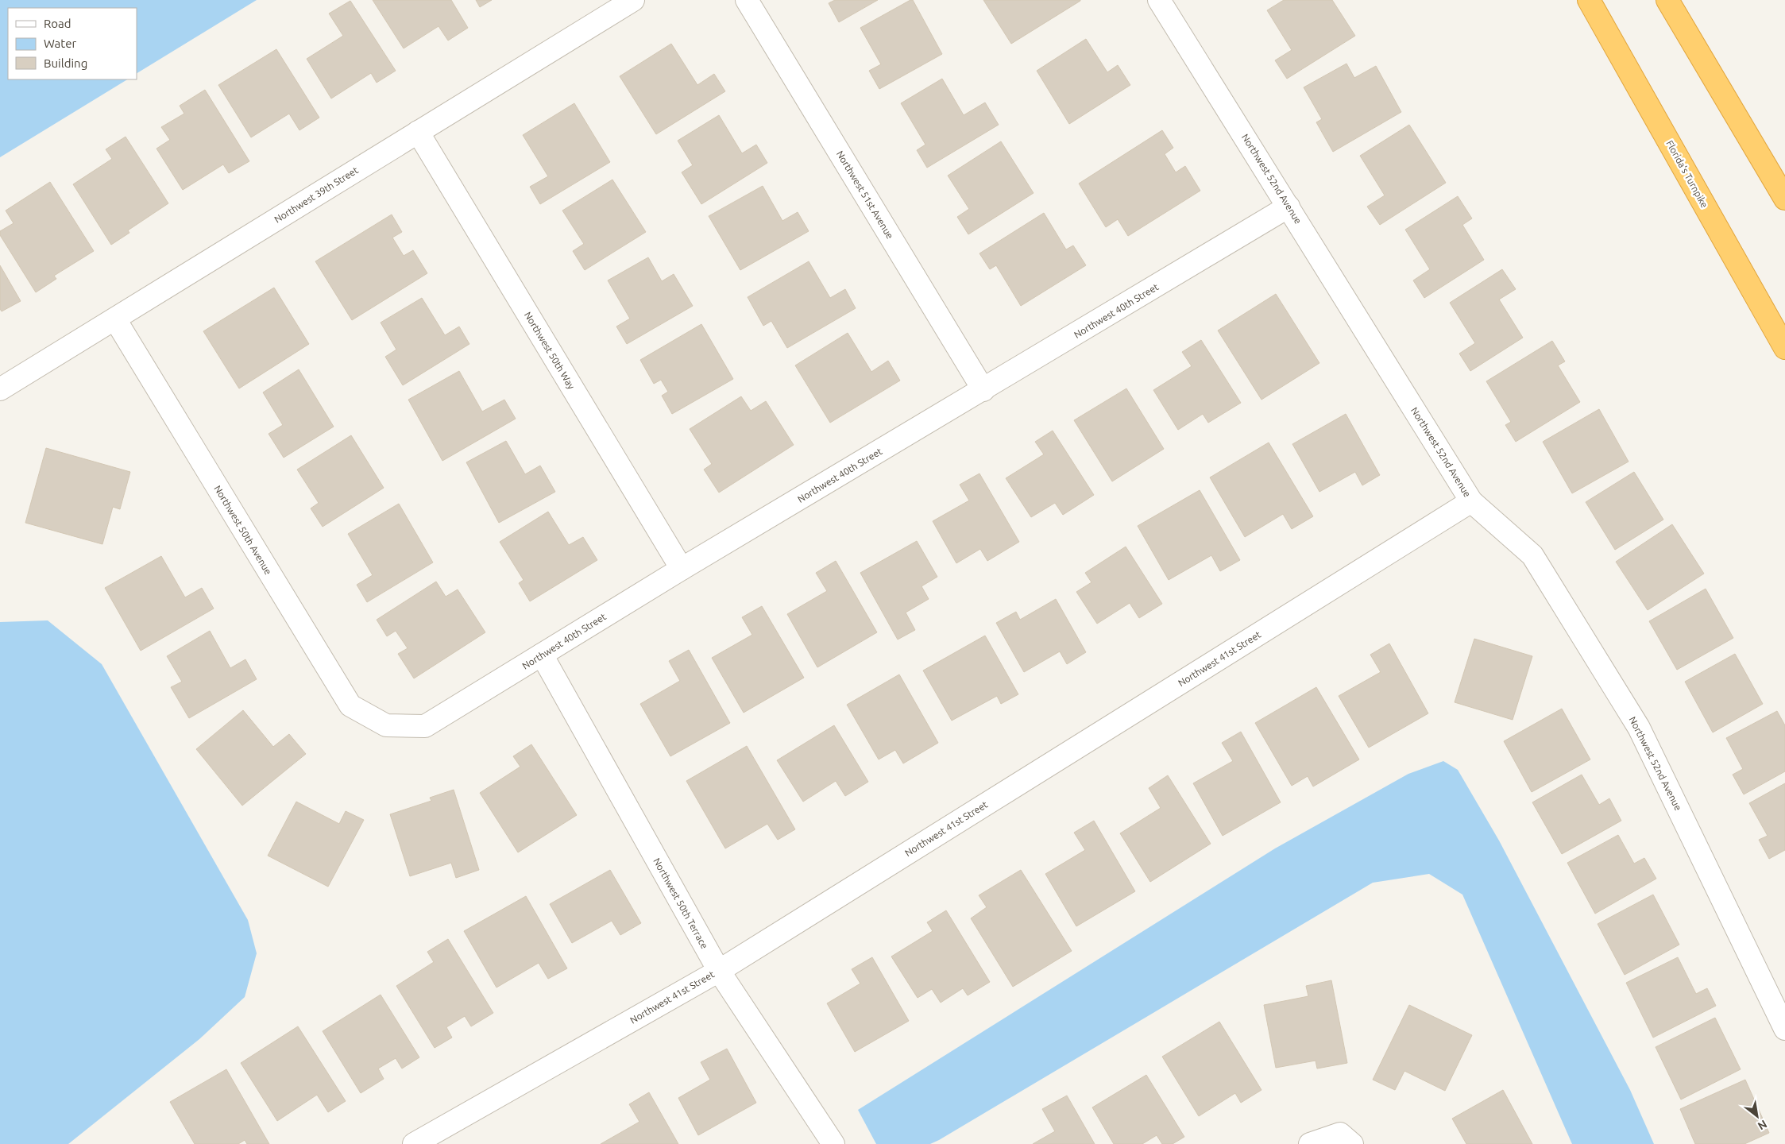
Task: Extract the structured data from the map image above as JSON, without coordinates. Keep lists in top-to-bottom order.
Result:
{
  "streets": {
    "highway": ["Florida's Turnpike"],
    "street": [
      "Northwest 52nd Avenue",
      "Northwest 39th Street",
      "Northwest 51st Avenue",
      "Northwest 40th Street",
      "Northwest 50th Way",
      "Northwest 50th Avenue",
      "Northwest 41st Street",
      "Northwest 50th Terrace"
    ]
  },
  "crossings": [
    ["Northwest 52nd Avenue", "Northwest 40th Street"],
    ["Northwest 52nd Avenue", "Northwest 41st Street"],
    ["Northwest 39th Street", "Northwest 50th Way"],
    ["Northwest 39th Street", "Northwest 50th Avenue"],
    ["Northwest 51st Avenue", "Northwest 40th Street"],
    ["Northwest 40th Street", "Northwest 50th Way"],
    ["Northwest 40th Street", "Northwest 50th Avenue"],
    ["Northwest 40th Street", "Northwest 50th Terrace"],
    ["Northwest 41st Street", "Northwest 50th Terrace"]
  ],
  "legend": ["Road", "Water", "Building"],
  "north": "bottom right"
}
